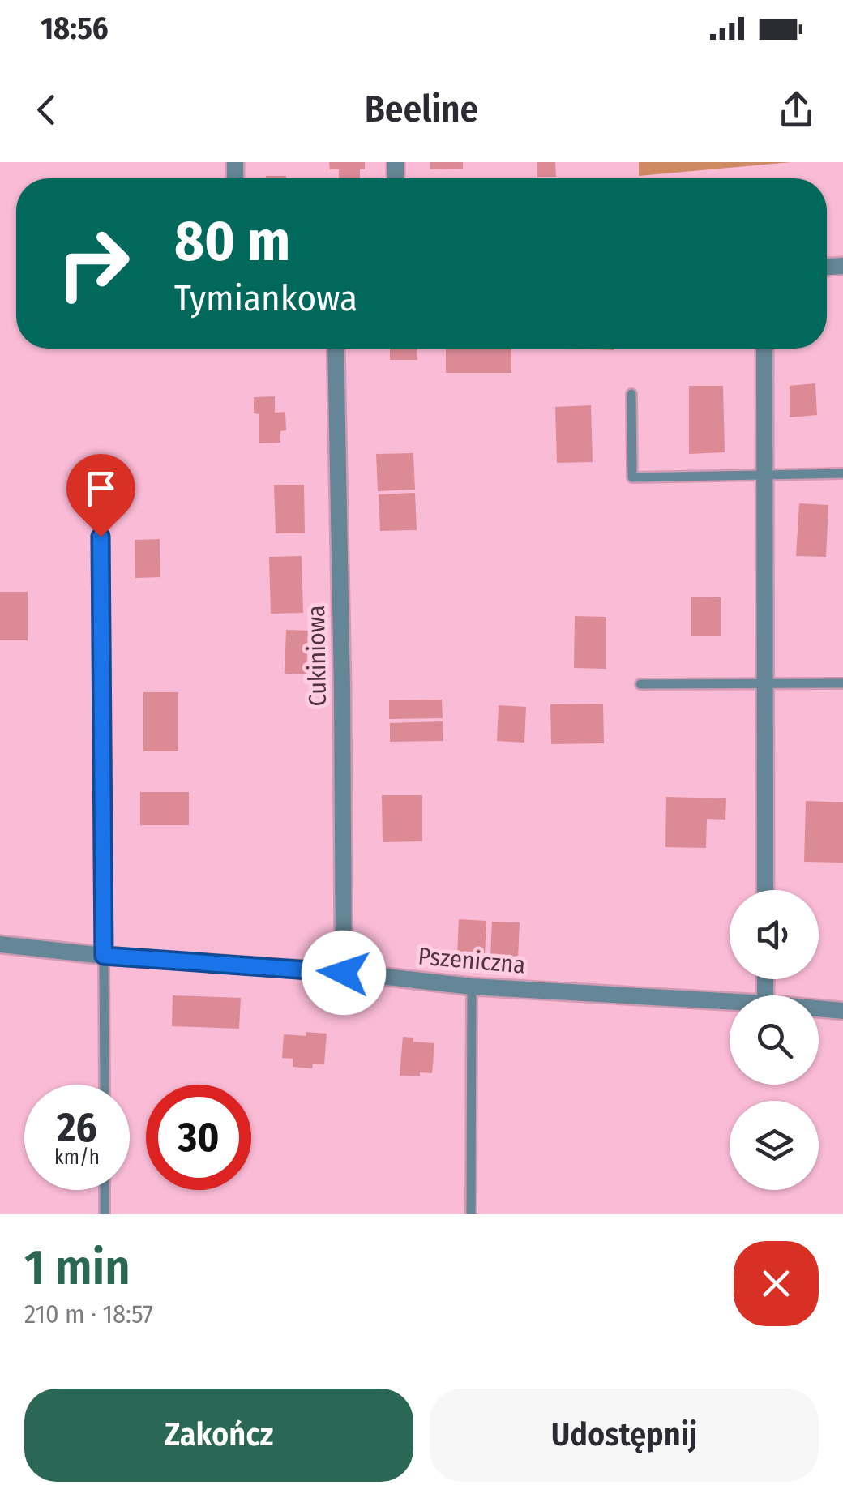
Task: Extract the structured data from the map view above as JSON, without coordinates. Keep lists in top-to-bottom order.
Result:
{
  "streets": {
    "street": ["Cukiniowa", "Pszeniczna"]
  },
  "crossings": [
    ["Cukiniowa", "Pszeniczna"]
  ],
  "page": {
    "status": "18:56",
    "header": "Beeline",
    "turn": ["80 m", "Tymiankowa"],
    "speed": "26 km/h",
    "limit": "30",
    "heading": ["1 min", "210 m · 18:57"],
    "buttons": ["Zakończ", "Udostępnij"]
  }
}
